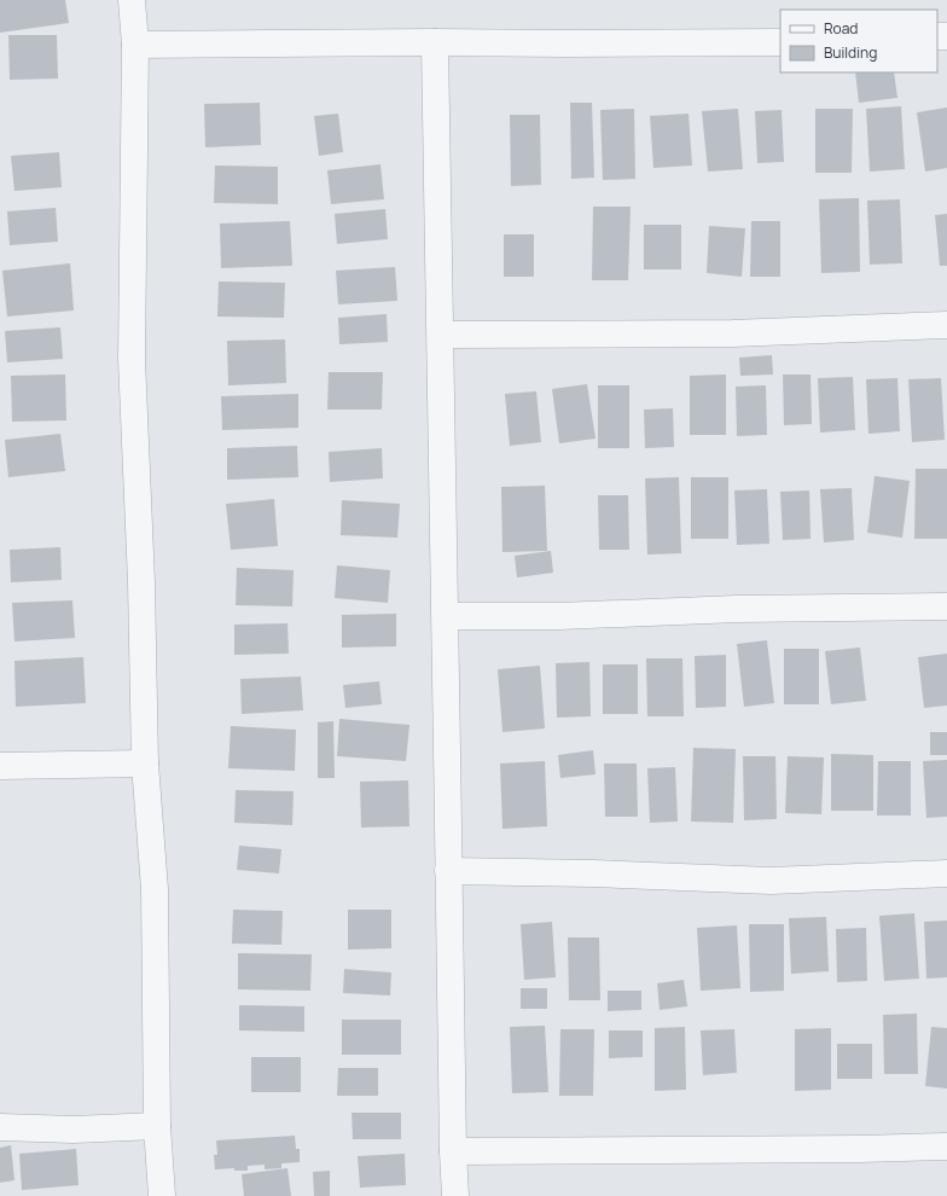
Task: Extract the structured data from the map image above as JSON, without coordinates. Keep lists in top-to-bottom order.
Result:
{
  "legend": ["Road", "Building"]
}
